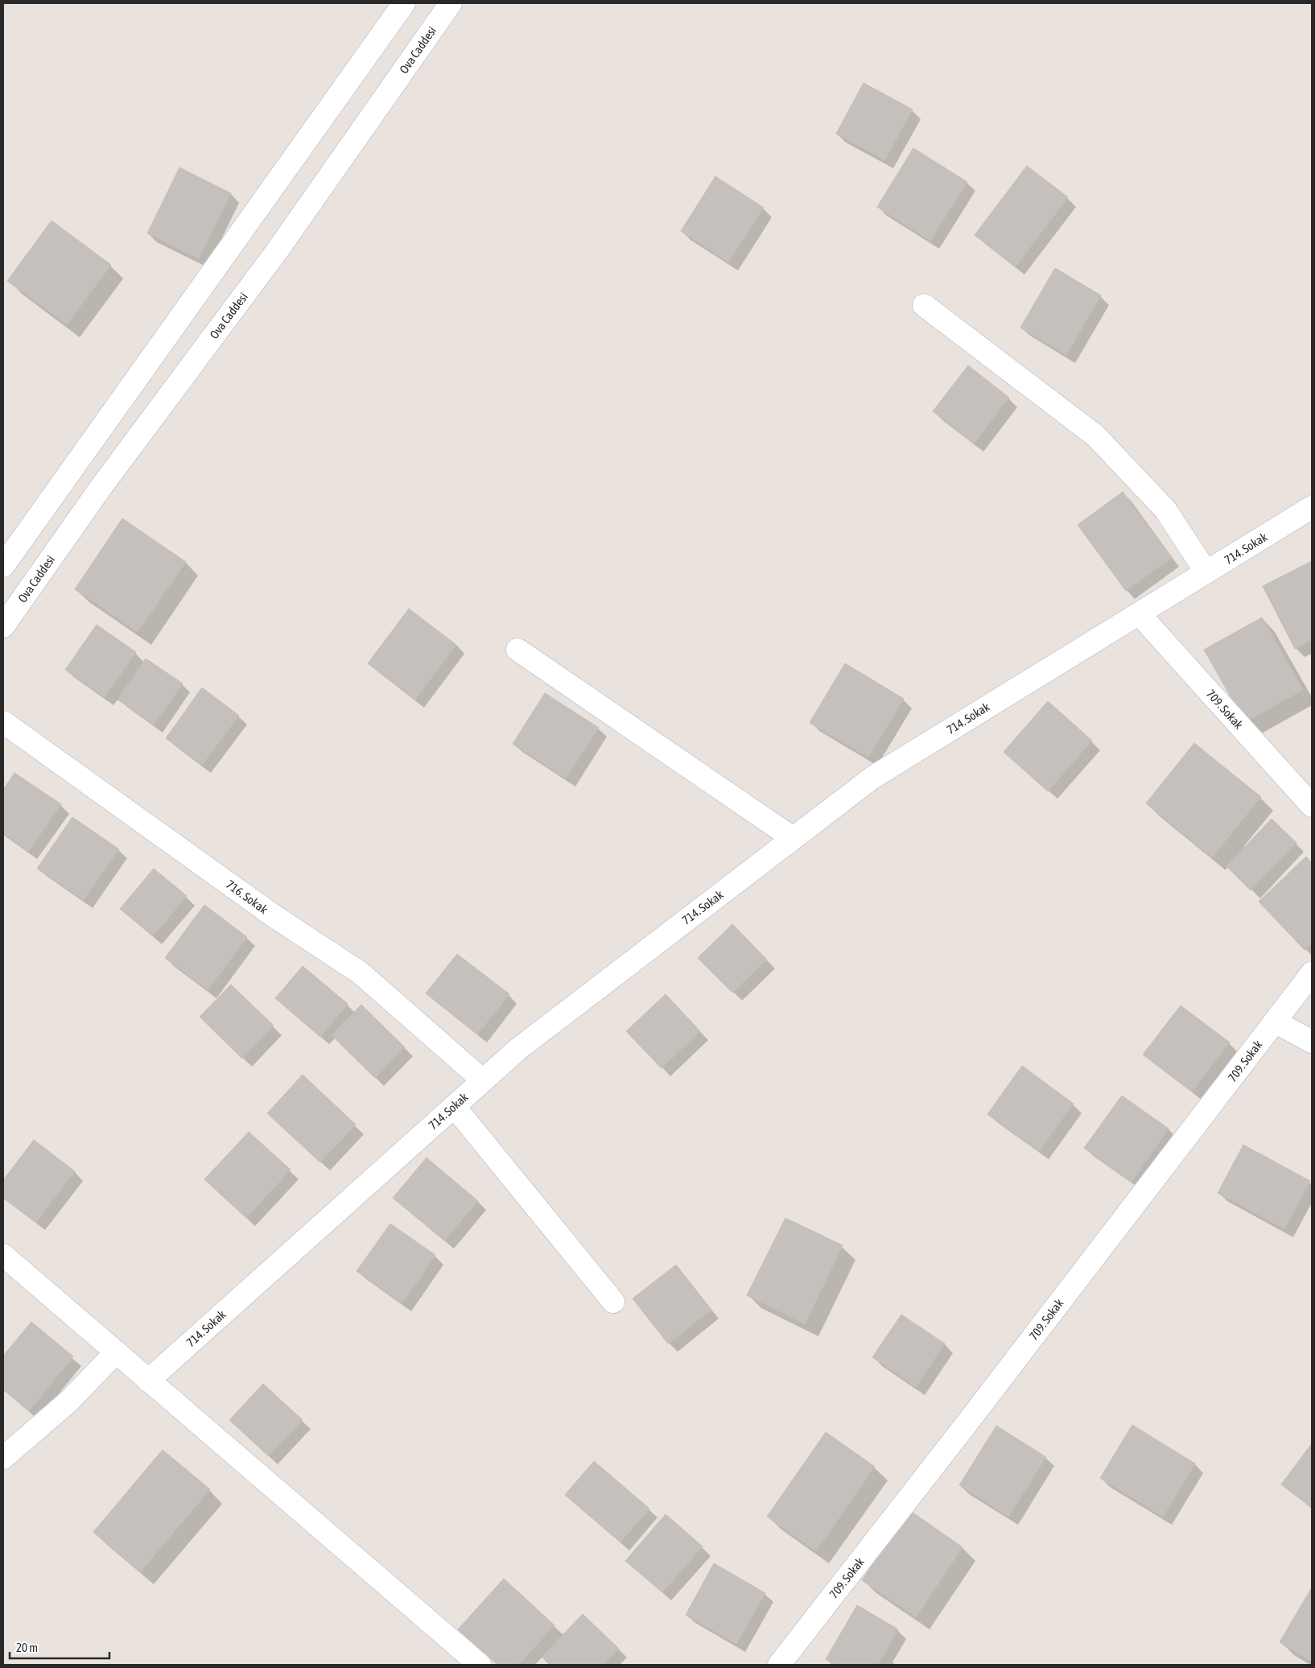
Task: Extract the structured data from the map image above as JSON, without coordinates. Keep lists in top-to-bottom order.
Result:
{
  "streets": {
    "street": [
      "Ova Caddesi",
      "714. Sokak",
      "709. Sokak",
      "716. Sokak"
    ]
  },
  "crossings": [
    ["714. Sokak", "709. Sokak"],
    ["714. Sokak", "716. Sokak"]
  ],
  "scale_bar": "20 m"
}
